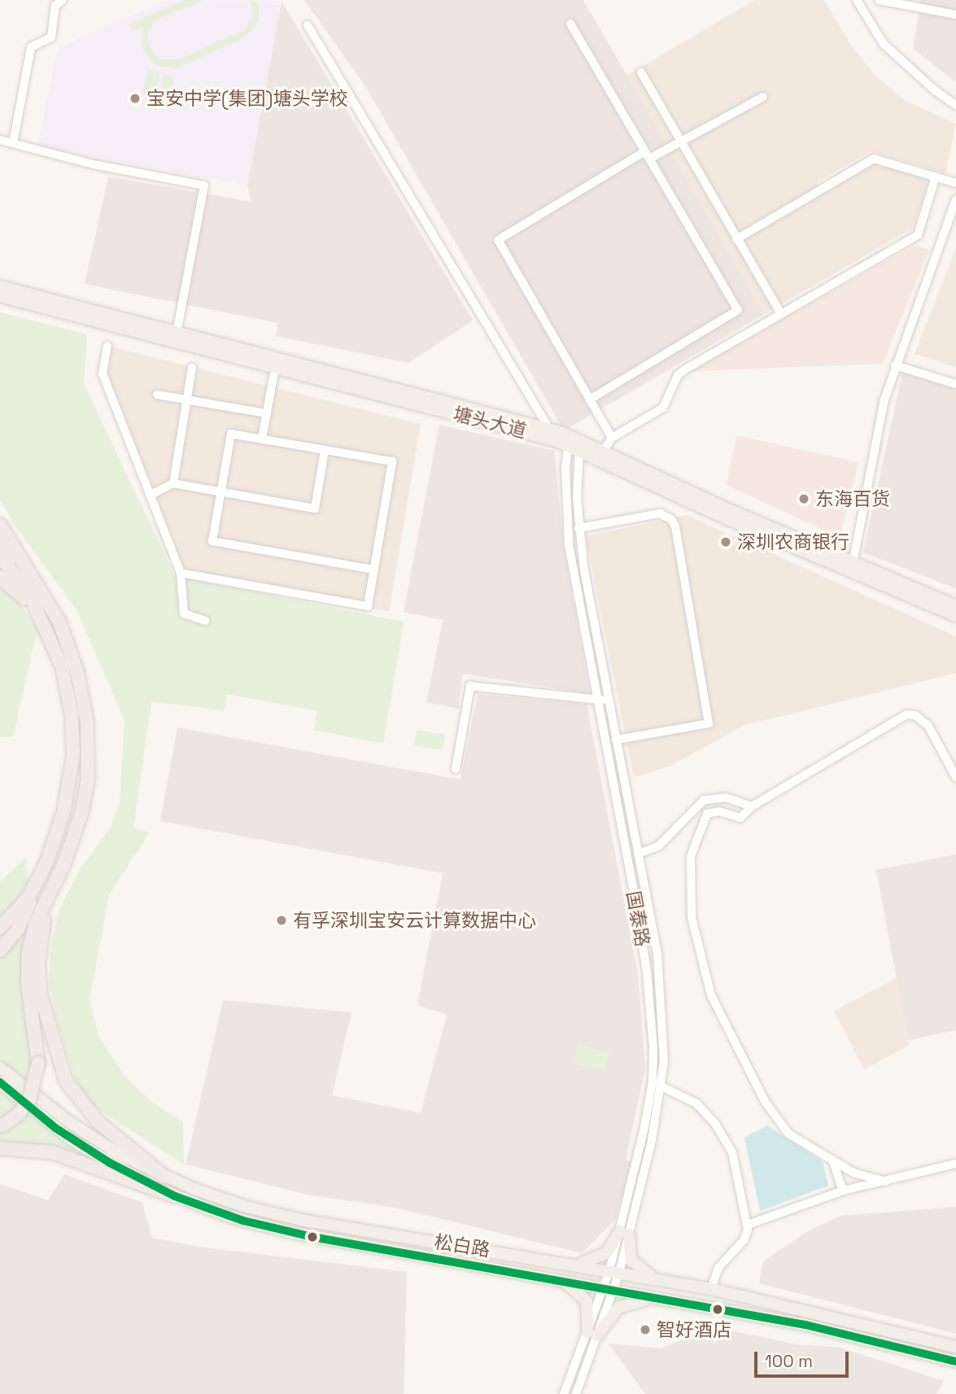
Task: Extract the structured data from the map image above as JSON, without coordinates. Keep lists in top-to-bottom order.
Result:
{
  "streets": {
    "main road": ["塘头大道", "松白路"],
    "street": ["国泰路"]
  },
  "crossings": [
    ["塘头大道", "国泰路"],
    ["国泰路", "松白路"]
  ],
  "places": [
    "宝安中学(集团)塘头学校",
    "东海百货",
    "深圳农商银行",
    "有孚深圳宝安云计算数据中心",
    "智好酒店"
  ],
  "scale_bar": "100 m"
}
